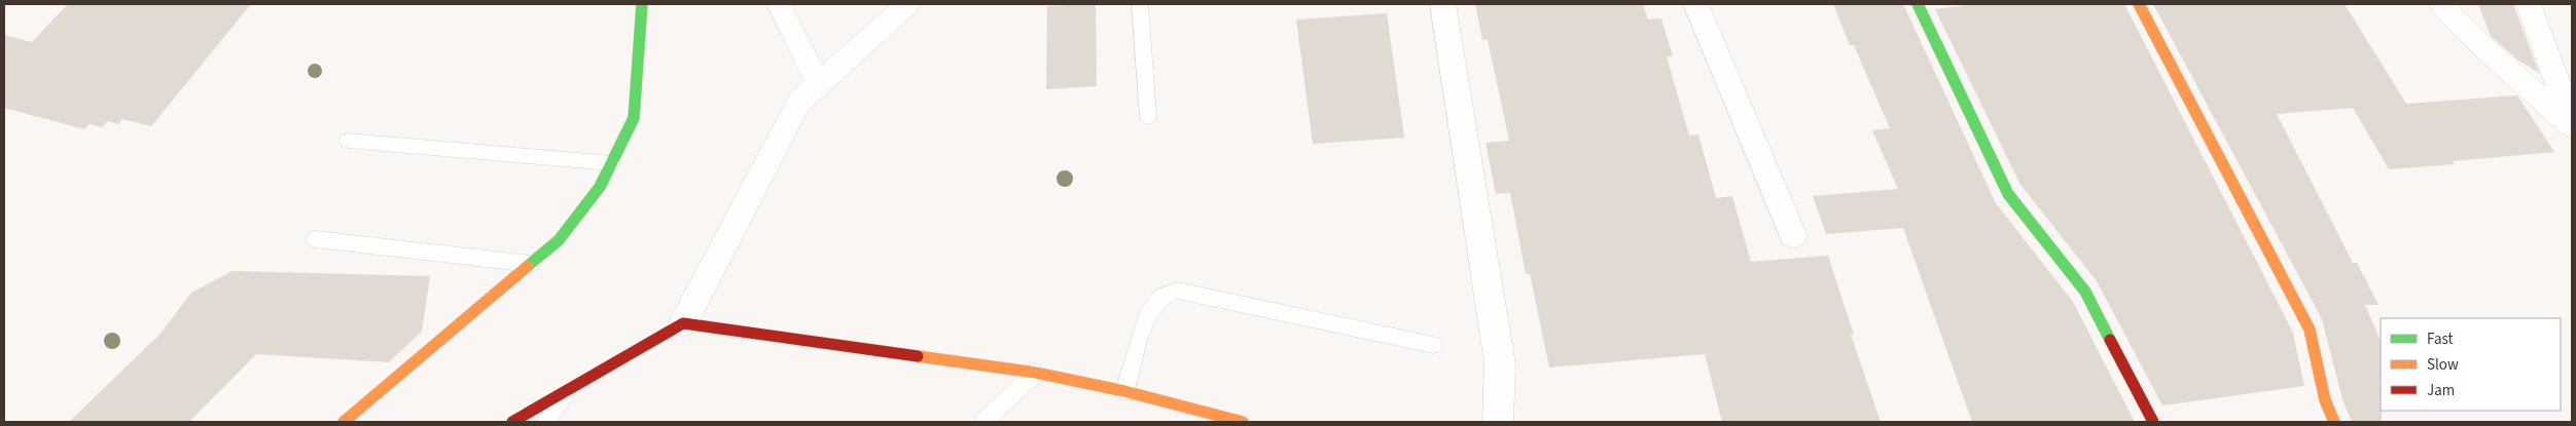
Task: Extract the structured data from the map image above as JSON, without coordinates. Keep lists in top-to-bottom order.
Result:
{
  "legend": ["Fast", "Slow", "Jam"]
}
